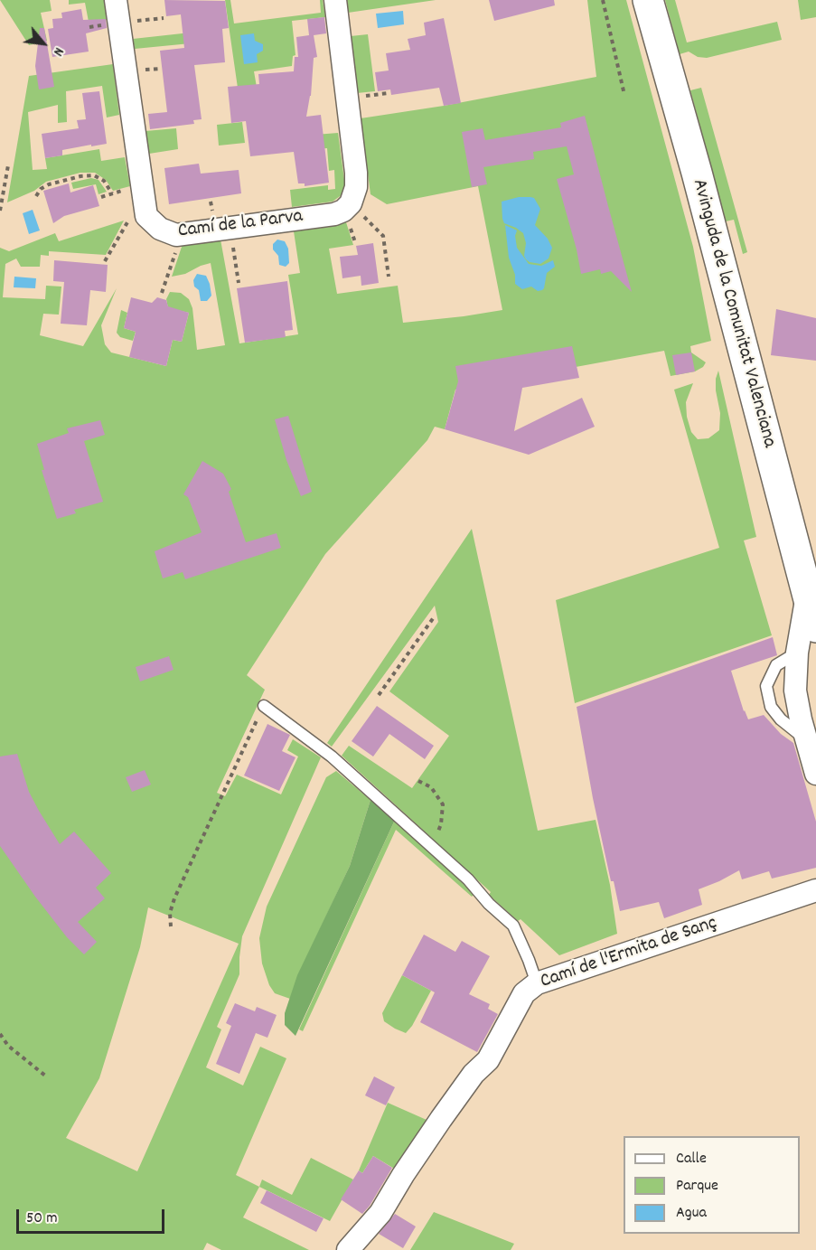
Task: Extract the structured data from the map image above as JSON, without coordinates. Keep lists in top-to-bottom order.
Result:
{
  "streets": {
    "main road": ["Avinguda de la Comunitat Valenciana"],
    "street": ["Camí de la Parva", "Camí de l'Ermita de Sanç"]
  },
  "legend": ["Calle", "Parque", "Agua"],
  "scale_bar": "50 m",
  "north": "bottom right"
}
